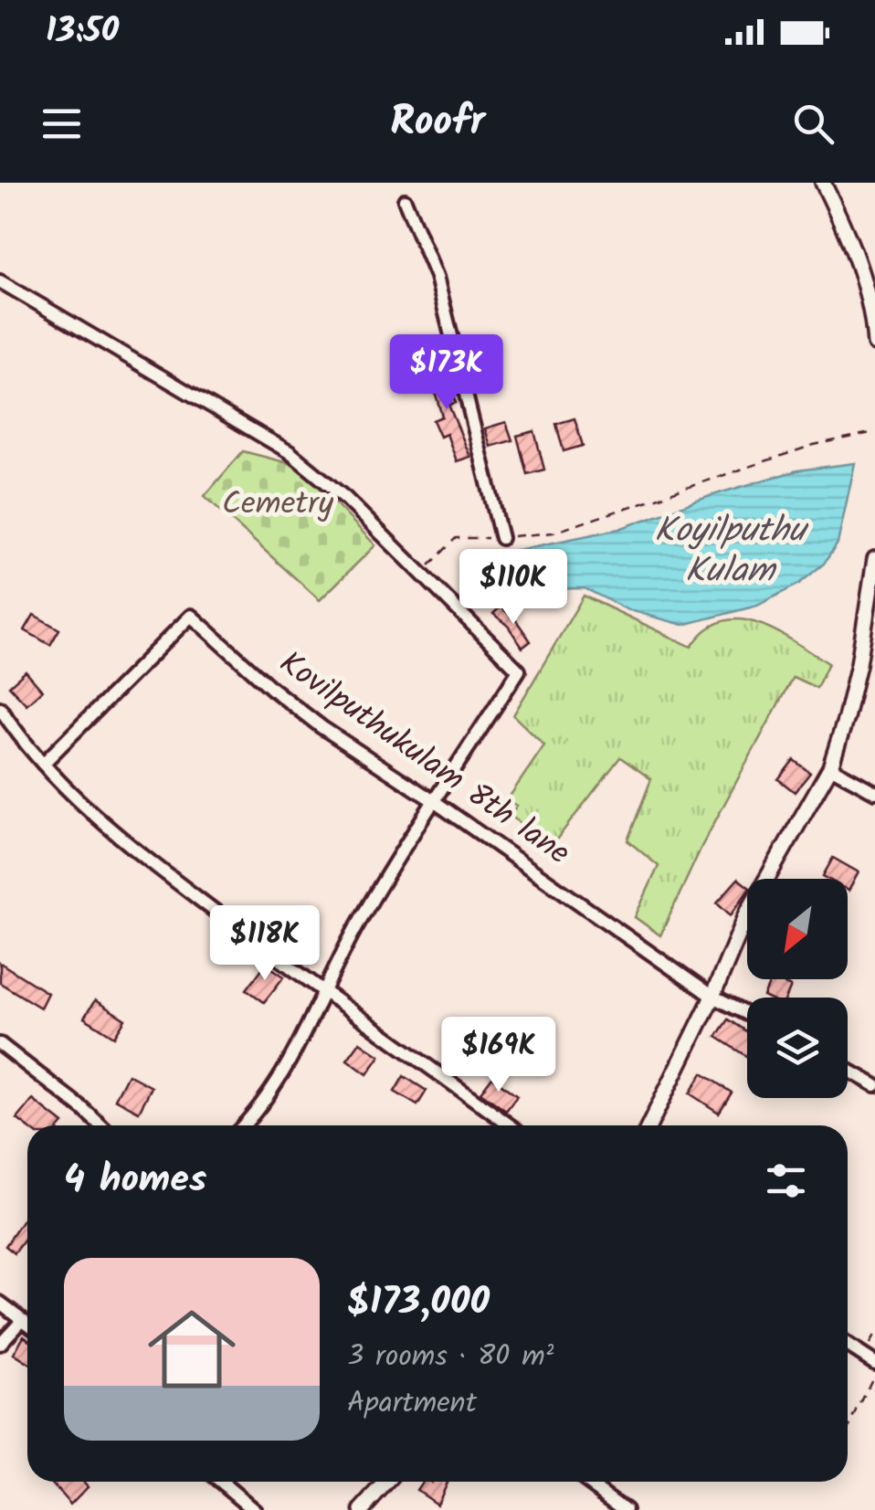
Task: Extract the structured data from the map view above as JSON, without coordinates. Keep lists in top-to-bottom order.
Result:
{
  "streets": {
    "street": ["Kovilputhukulam 8th lane"]
  },
  "water": ["Koyilputhu Kulam"],
  "parks": ["Cemetry"],
  "north": "bottom left",
  "page": {
    "status": "13:50",
    "header": "Roofr",
    "price": [
      "$173K",
      "$110K",
      "$118K",
      "$169K"
    ],
    "heading": "4 homes",
    "list": [
      {
        "name": "$173,000",
        "note": "3 rooms · 80 m² · Apartment"
      }
    ]
  }
}
